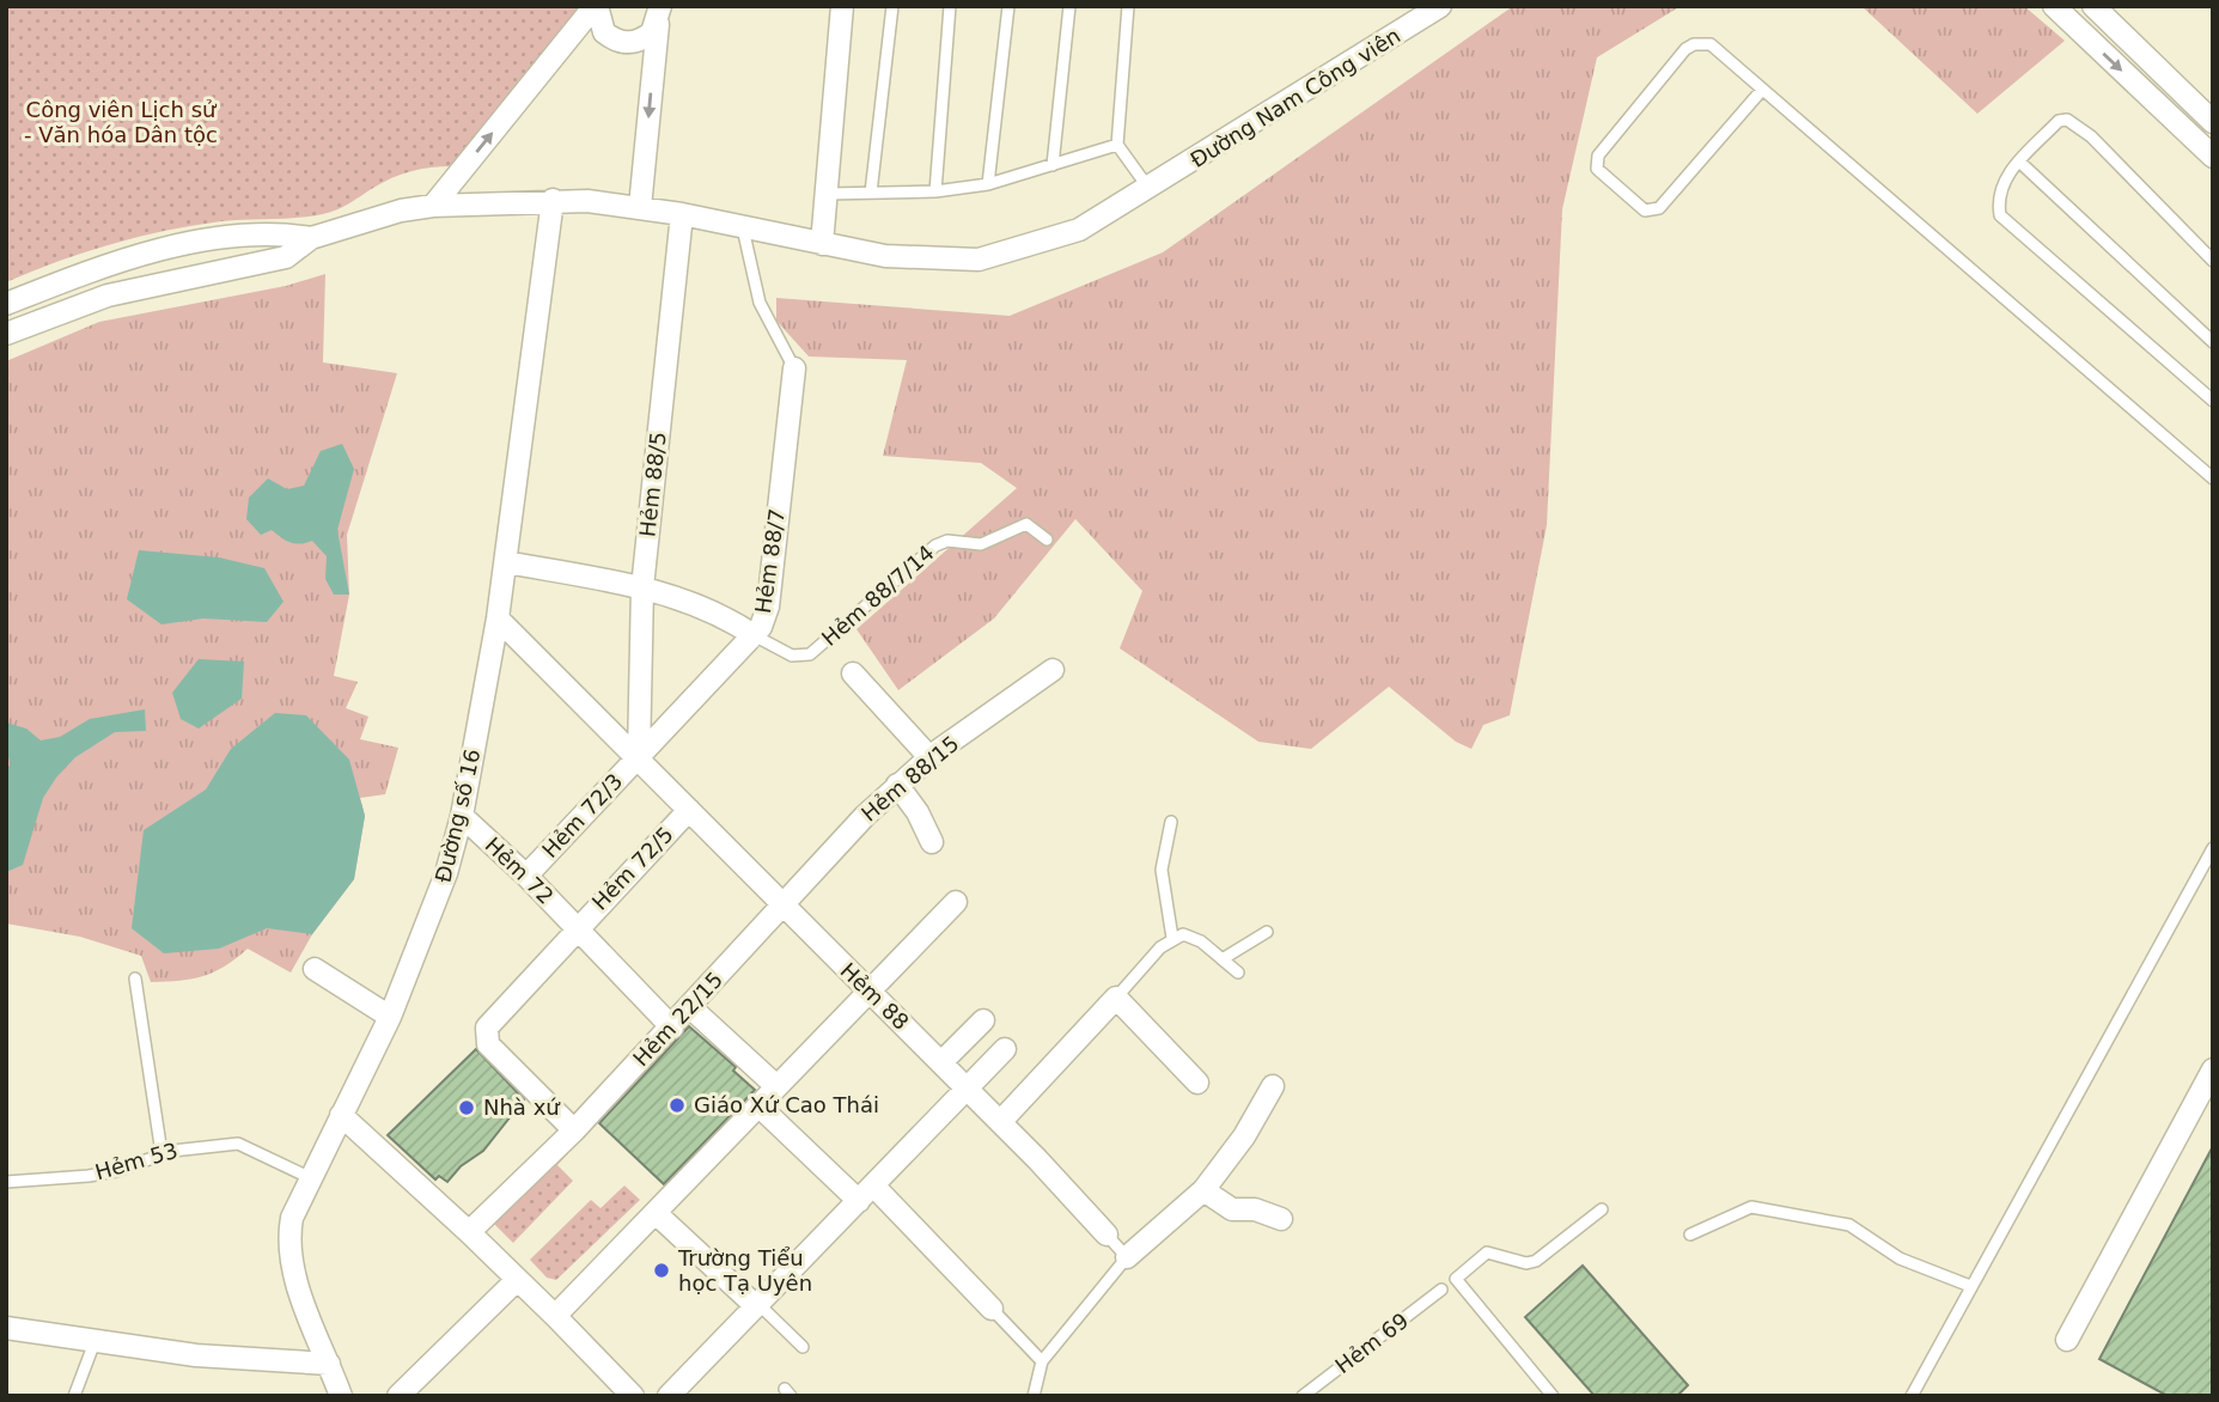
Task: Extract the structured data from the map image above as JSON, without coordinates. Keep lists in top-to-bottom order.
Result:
{
  "streets": {
    "street": [
      "Đường Nam Công viên",
      "Hẻm 88/5",
      "Hẻm 88/7",
      "Hẻm 88/15",
      "Đường số 16",
      "Hẻm 72/3",
      "Hẻm 72/5",
      "Hẻm 72",
      "Hẻm 88",
      "Hẻm 22/15"
    ],
    "lane": ["Hẻm 88/7/14", "Hẻm 53", "Hẻm 69"]
  },
  "crossings": [
    ["Đường Nam Công viên", "Hẻm 88/5"],
    ["Đường Nam Công viên", "Đường số 16"],
    ["Hẻm 88/5", "Hẻm 88/7"],
    ["Hẻm 88/5", "Hẻm 72/3"],
    ["Hẻm 88/5", "Hẻm 88"],
    ["Hẻm 88/7", "Hẻm 88/7/14"],
    ["Hẻm 88/7", "Hẻm 72/3"],
    ["Hẻm 88/7", "Hẻm 88"],
    ["Hẻm 88/15", "Hẻm 88"],
    ["Hẻm 88/15", "Hẻm 22/15"],
    ["Đường số 16", "Hẻm 72"],
    ["Đường số 16", "Hẻm 88"],
    ["Đường số 16", "Hẻm 53"],
    ["Hẻm 72/3", "Hẻm 72"],
    ["Hẻm 72/3", "Hẻm 88"],
    ["Hẻm 72/5", "Hẻm 72"],
    ["Hẻm 72/5", "Hẻm 88"],
    ["Hẻm 72/5", "Hẻm 22/15"],
    ["Hẻm 72", "Hẻm 22/15"],
    ["Hẻm 88", "Hẻm 22/15"]
  ],
  "parks": ["Công viên Lịch sử - Văn hóa Dân tộc"],
  "places": ["Giáo Xứ Cao Thái", "Nhà xứ", "Trường Tiểu học Tạ Uyên"]
}
